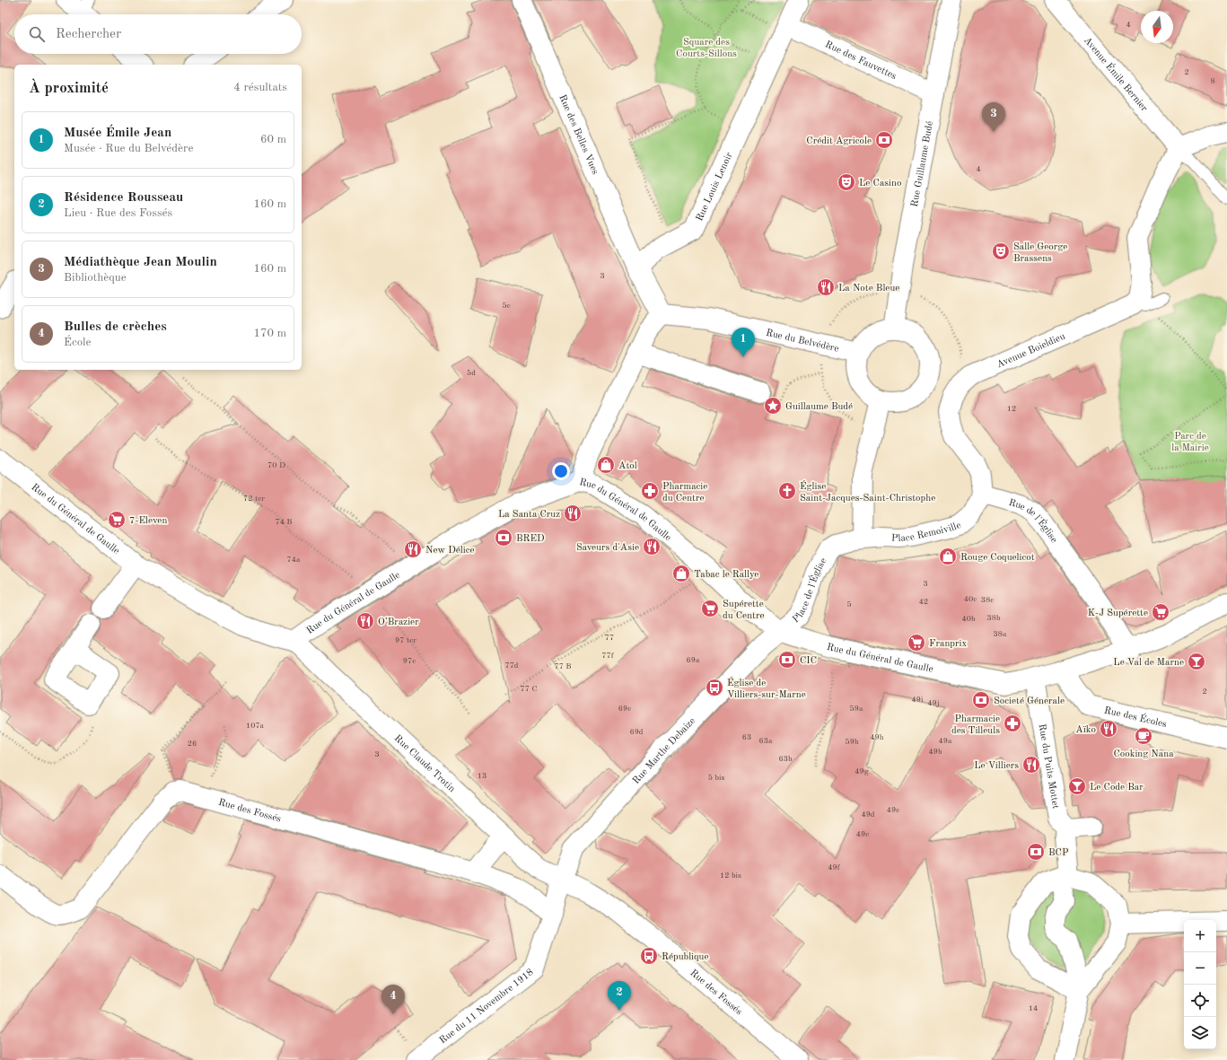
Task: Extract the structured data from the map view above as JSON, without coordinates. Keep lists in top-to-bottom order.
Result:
{
  "streets": {
    "street": [
      "Rue des Fauvettes",
      "Avenue Émile Bernier",
      "Rue des Belles Vues",
      "Rue Guillaume Budé",
      "Rue Louis Lenoir",
      "Rue du Belvédère",
      "Avenue Boieldieu",
      "Rue du Général de Gaulle",
      "Rue de l'Église",
      "Place Remoiville",
      "Place de l'Église",
      "Rue des Écoles",
      "Rue Marthe Debaize",
      "Rue Claude Trotin",
      "Rue du Puits Mottet",
      "Rue des Fossés",
      "Rue du 11 Novembre 1918"
    ]
  },
  "crossings": [
    ["Rue des Fauvettes", "Rue Guillaume Budé"],
    ["Rue des Fauvettes", "Rue Louis Lenoir"],
    ["Rue des Belles Vues", "Rue Louis Lenoir"],
    ["Rue Guillaume Budé", "Rue du Belvédère"],
    ["Rue du Général de Gaulle", "Rue de l'Église"],
    ["Rue du Général de Gaulle", "Place de l'Église"],
    ["Rue du Général de Gaulle", "Rue des Écoles"],
    ["Rue du Général de Gaulle", "Rue Marthe Debaize"],
    ["Rue du Général de Gaulle", "Rue Claude Trotin"],
    ["Rue du Général de Gaulle", "Rue du Puits Mottet"],
    ["Rue de l'Église", "Place Remoiville"],
    ["Place Remoiville", "Place de l'Église"],
    ["Place de l'Église", "Rue Marthe Debaize"],
    ["Rue Marthe Debaize", "Rue Claude Trotin"],
    ["Rue Marthe Debaize", "Rue des Fossés"],
    ["Rue Marthe Debaize", "Rue du 11 Novembre 1918"],
    ["Rue Claude Trotin", "Rue des Fossés"],
    ["Rue Claude Trotin", "Rue du 11 Novembre 1918"],
    ["Rue des Fossés", "Rue du 11 Novembre 1918"]
  ],
  "parks": ["Square des Courts-Sillons", "Parc de la Mairie"],
  "places": {
    "bank": [
      "Crédit Agricole",
      "BRED",
      "CIC",
      "Societé Génerale",
      "BCP"
    ],
    "theatre": ["Le Casino", "Salle George Brassens"],
    "restaurant": [
      "La Note Bleue",
      "La Santa Cruz",
      "Saveurs d'Asie",
      "New Délice",
      "O’Brazier",
      "Aïko",
      "Le Villiers"
    ],
    "place": ["Guillaume Budé"],
    "shop": ["Atol", "Rouge Coquelicot", "Tabac le Rallye"],
    "pharmacy": ["Pharmacie du Centre", "Pharmacie des Tilleuls"],
    "church": ["Église Saint-Jacques-Saint-Christophe"],
    "supermarket": [
      "7-Eleven",
      "Supérette du Centre",
      "K-J Supérette",
      "Franprix"
    ],
    "bar": ["Le Val de Marne", "Le Code Bar"],
    "bus stop": ["Église de Villiers-sur-Marne", "République"],
    "cafe": ["Cooking Nana"]
  },
  "house_numbers": [
    "4",
    "2",
    "8",
    "4",
    "3",
    "5c",
    "5d",
    "12",
    "70 D",
    "72 ter",
    "74 B",
    "74a",
    "3",
    "40c",
    "38c",
    "42",
    "5",
    "38b",
    "40b",
    "38a",
    "77",
    "97 ter",
    "77f",
    "69a",
    "97c",
    "77d",
    "77 B",
    "77 C",
    "2",
    "49i",
    "49j",
    "69c",
    "59a",
    "107a",
    "69d",
    "63",
    "49h",
    "63a",
    "49a",
    "59b",
    "26",
    "49b",
    "3",
    "63b",
    "49g",
    "13",
    "5 bis",
    "49c",
    "49d",
    "49e",
    "49f",
    "12 bis",
    "14"
  ],
  "north": "bottom",
  "page": {
    "search": "Rechercher",
    "heading": ["À proximité", "4 résultats"],
    "pins": [
      "3",
      "1",
      "2",
      "4"
    ],
    "list": [
      {
        "mark": "1",
        "name": "Musée Émile Jean",
        "note": "Musée · Rue du Belvédère",
        "value": "60 m"
      },
      {
        "mark": "2",
        "name": "Résidence Rousseau",
        "note": "Lieu · Rue des Fossés",
        "value": "160 m"
      },
      {
        "mark": "3",
        "name": "Médiathèque Jean Moulin",
        "note": "Bibliothèque",
        "value": "160 m"
      },
      {
        "mark": "4",
        "name": "Bulles de crèches",
        "note": "École",
        "value": "170 m"
      }
    ],
    "map_buttons": ["+", "−"]
  }
}
